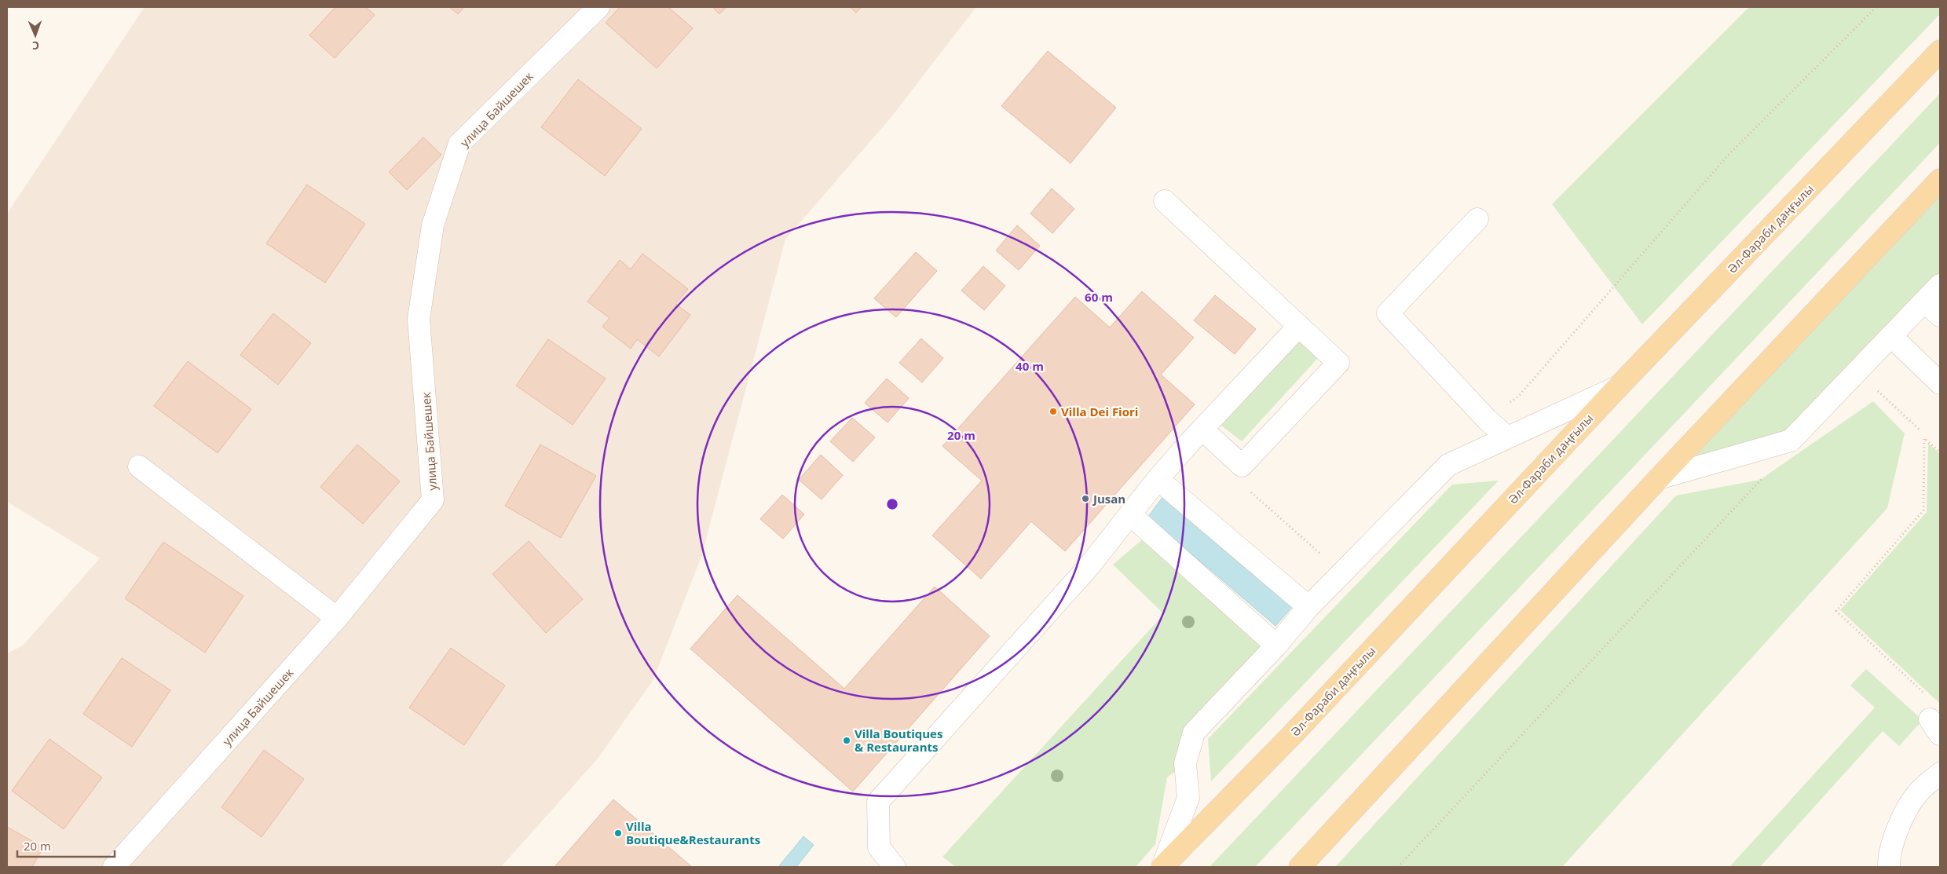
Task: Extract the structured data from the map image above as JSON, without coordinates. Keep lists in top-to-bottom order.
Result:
{
  "streets": {
    "main road": ["Әл-Фараби даңғылы"],
    "street": ["улица Байшешек"]
  },
  "places": [
    "Villa Dei Fiori",
    "Jusan",
    "Villa Boutiques & Restaurants",
    "Villa Boutique&Restaurants"
  ],
  "scale_bar": "20 m",
  "north": "bottom",
  "rings": ["60 m", "40 m", "20 m"]
}
